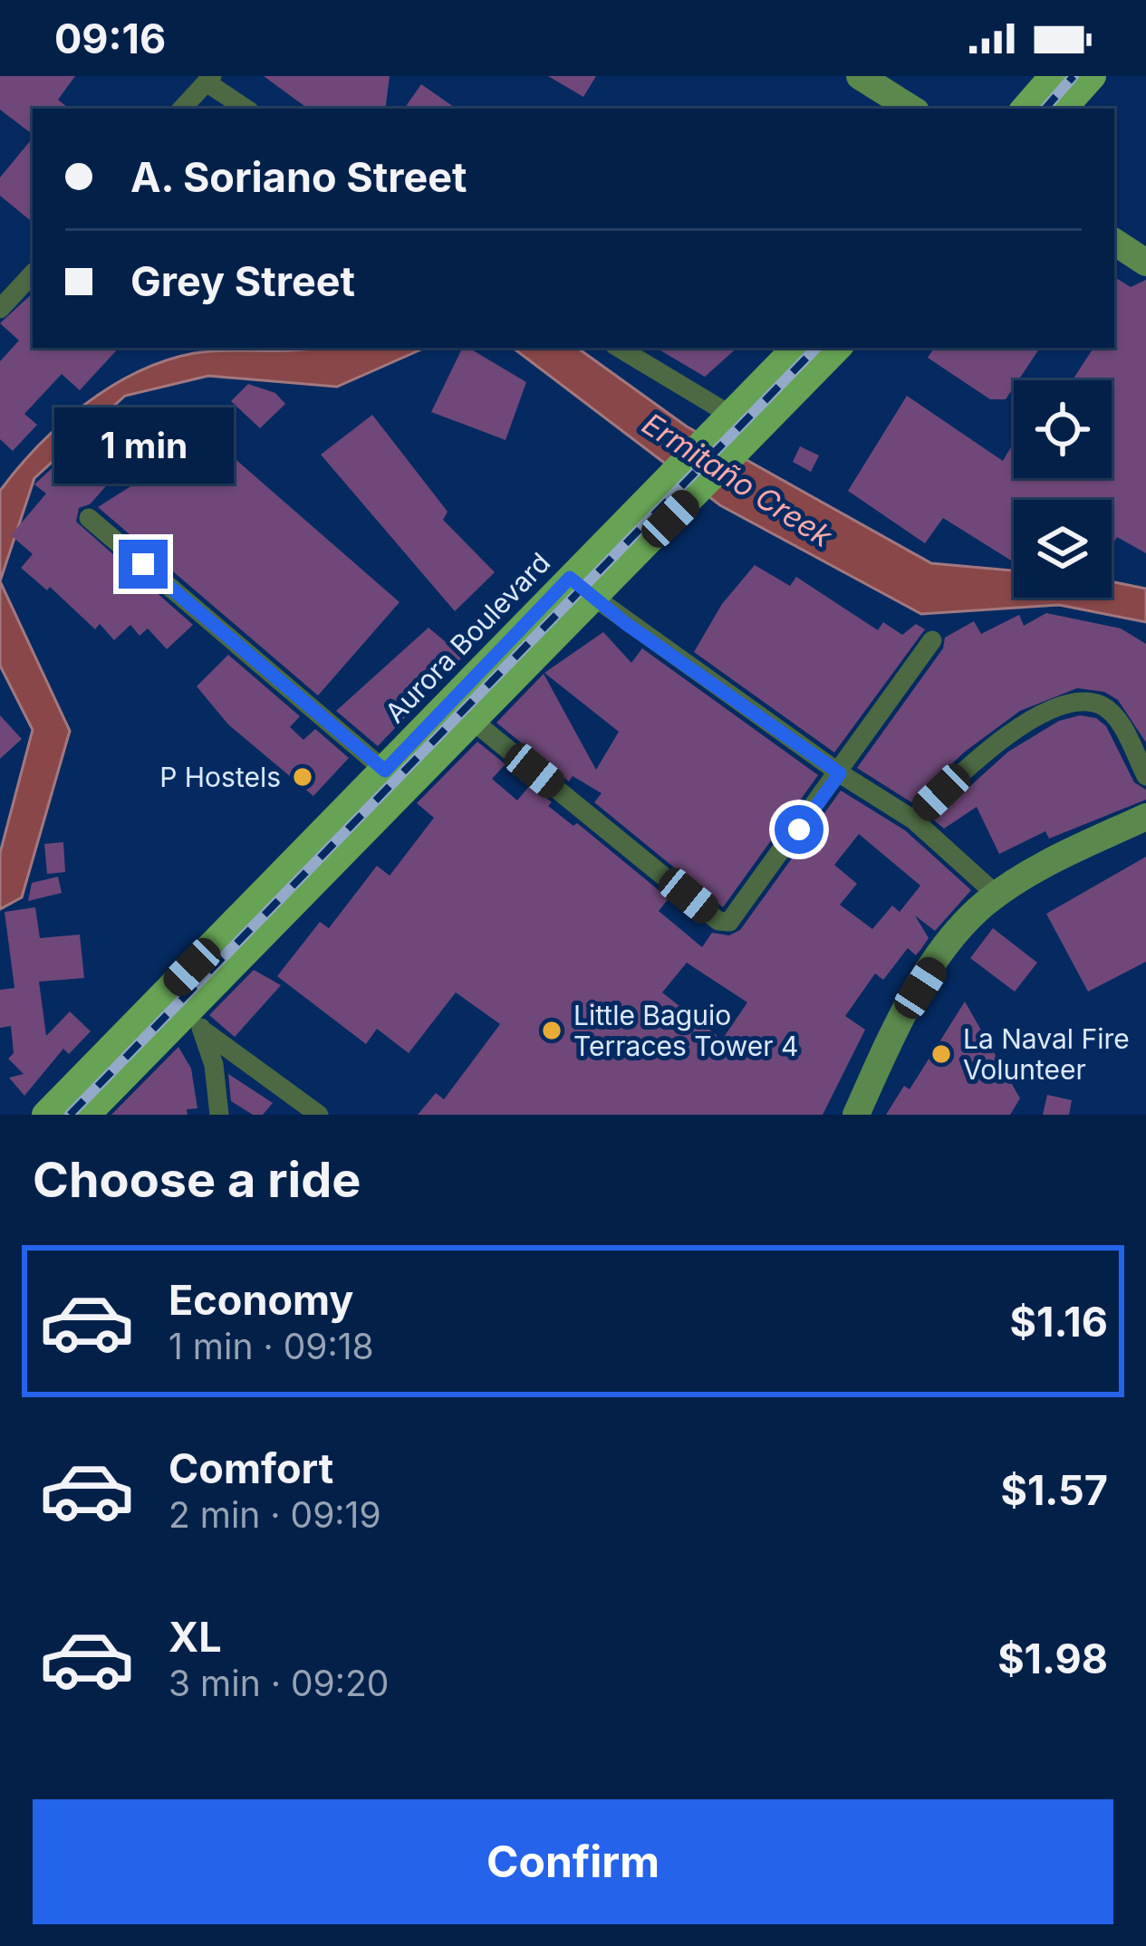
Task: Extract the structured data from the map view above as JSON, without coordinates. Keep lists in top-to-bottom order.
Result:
{
  "streets": {
    "main road": ["Aurora Boulevard"]
  },
  "water": ["Ermitaño Creek"],
  "places": ["P Hostels", "Little Baguio Terraces Tower 4", "La Naval Fire Volunteer"],
  "page": {
    "status": "09:16",
    "banner": ["A. Soriano Street", "Grey Street"],
    "bubble": "1 min",
    "heading": "Choose a ride",
    "list": [
      {
        "name": "Economy",
        "note": "1 min · 09:18",
        "value": "$1.16"
      },
      {
        "name": "Comfort",
        "note": "2 min · 09:19",
        "value": "$1.57"
      },
      {
        "name": "XL",
        "note": "3 min · 09:20",
        "value": "$1.98"
      }
    ],
    "buttons": "Confirm"
  }
}
